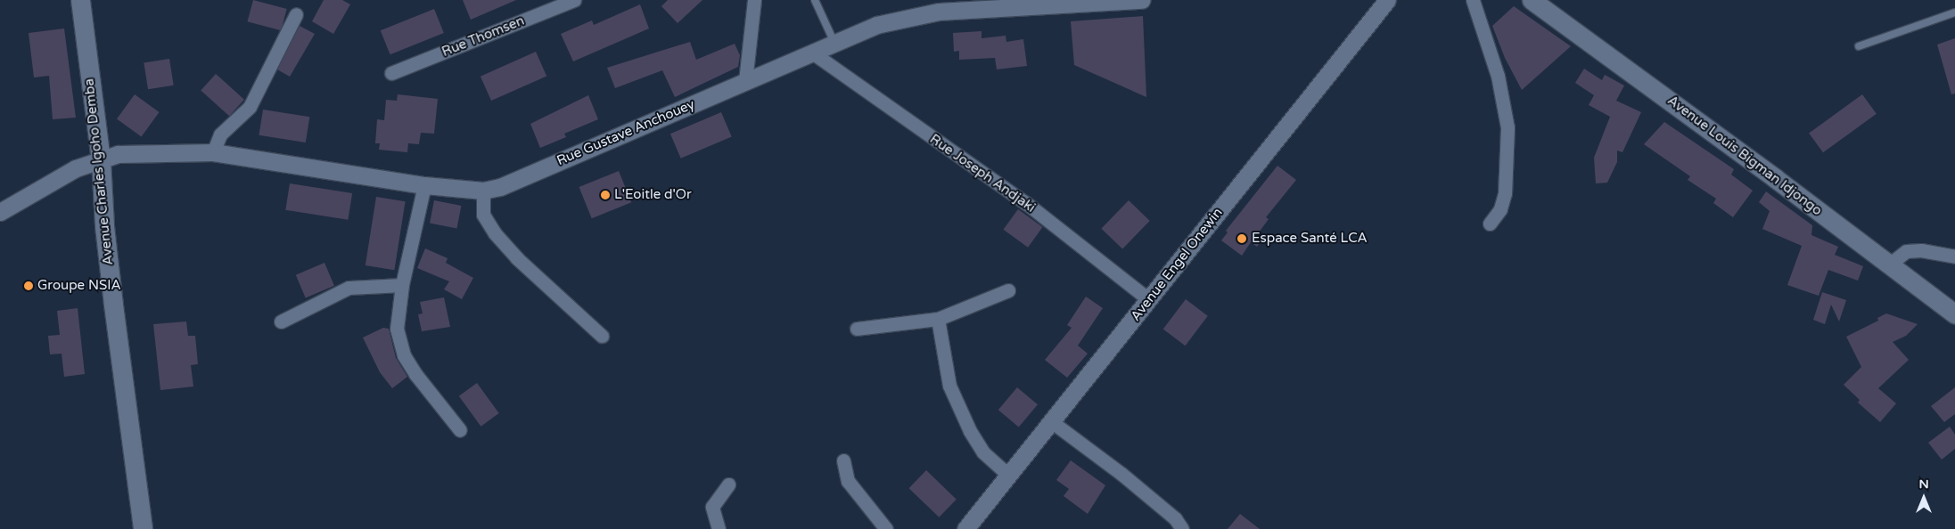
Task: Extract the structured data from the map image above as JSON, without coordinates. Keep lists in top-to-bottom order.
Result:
{
  "streets": {
    "main road": ["Avenue Louis Bigman Idjongo", "Avenue Charles Igoho Demba"],
    "street": [
      "Rue Thomsen",
      "Rue Gustave Anchouey",
      "Rue Joseph Andjaki",
      "Avenue Engel Onewin"
    ]
  },
  "crossings": [
    ["Rue Gustave Anchouey", "Avenue Charles Igoho Demba"],
    ["Rue Gustave Anchouey", "Rue Joseph Andjaki"],
    ["Rue Joseph Andjaki", "Avenue Engel Onewin"]
  ],
  "places": ["L'Eoitle d'Or", "Espace Santé LCA", "Groupe NSIA"],
  "north": "top"
}
